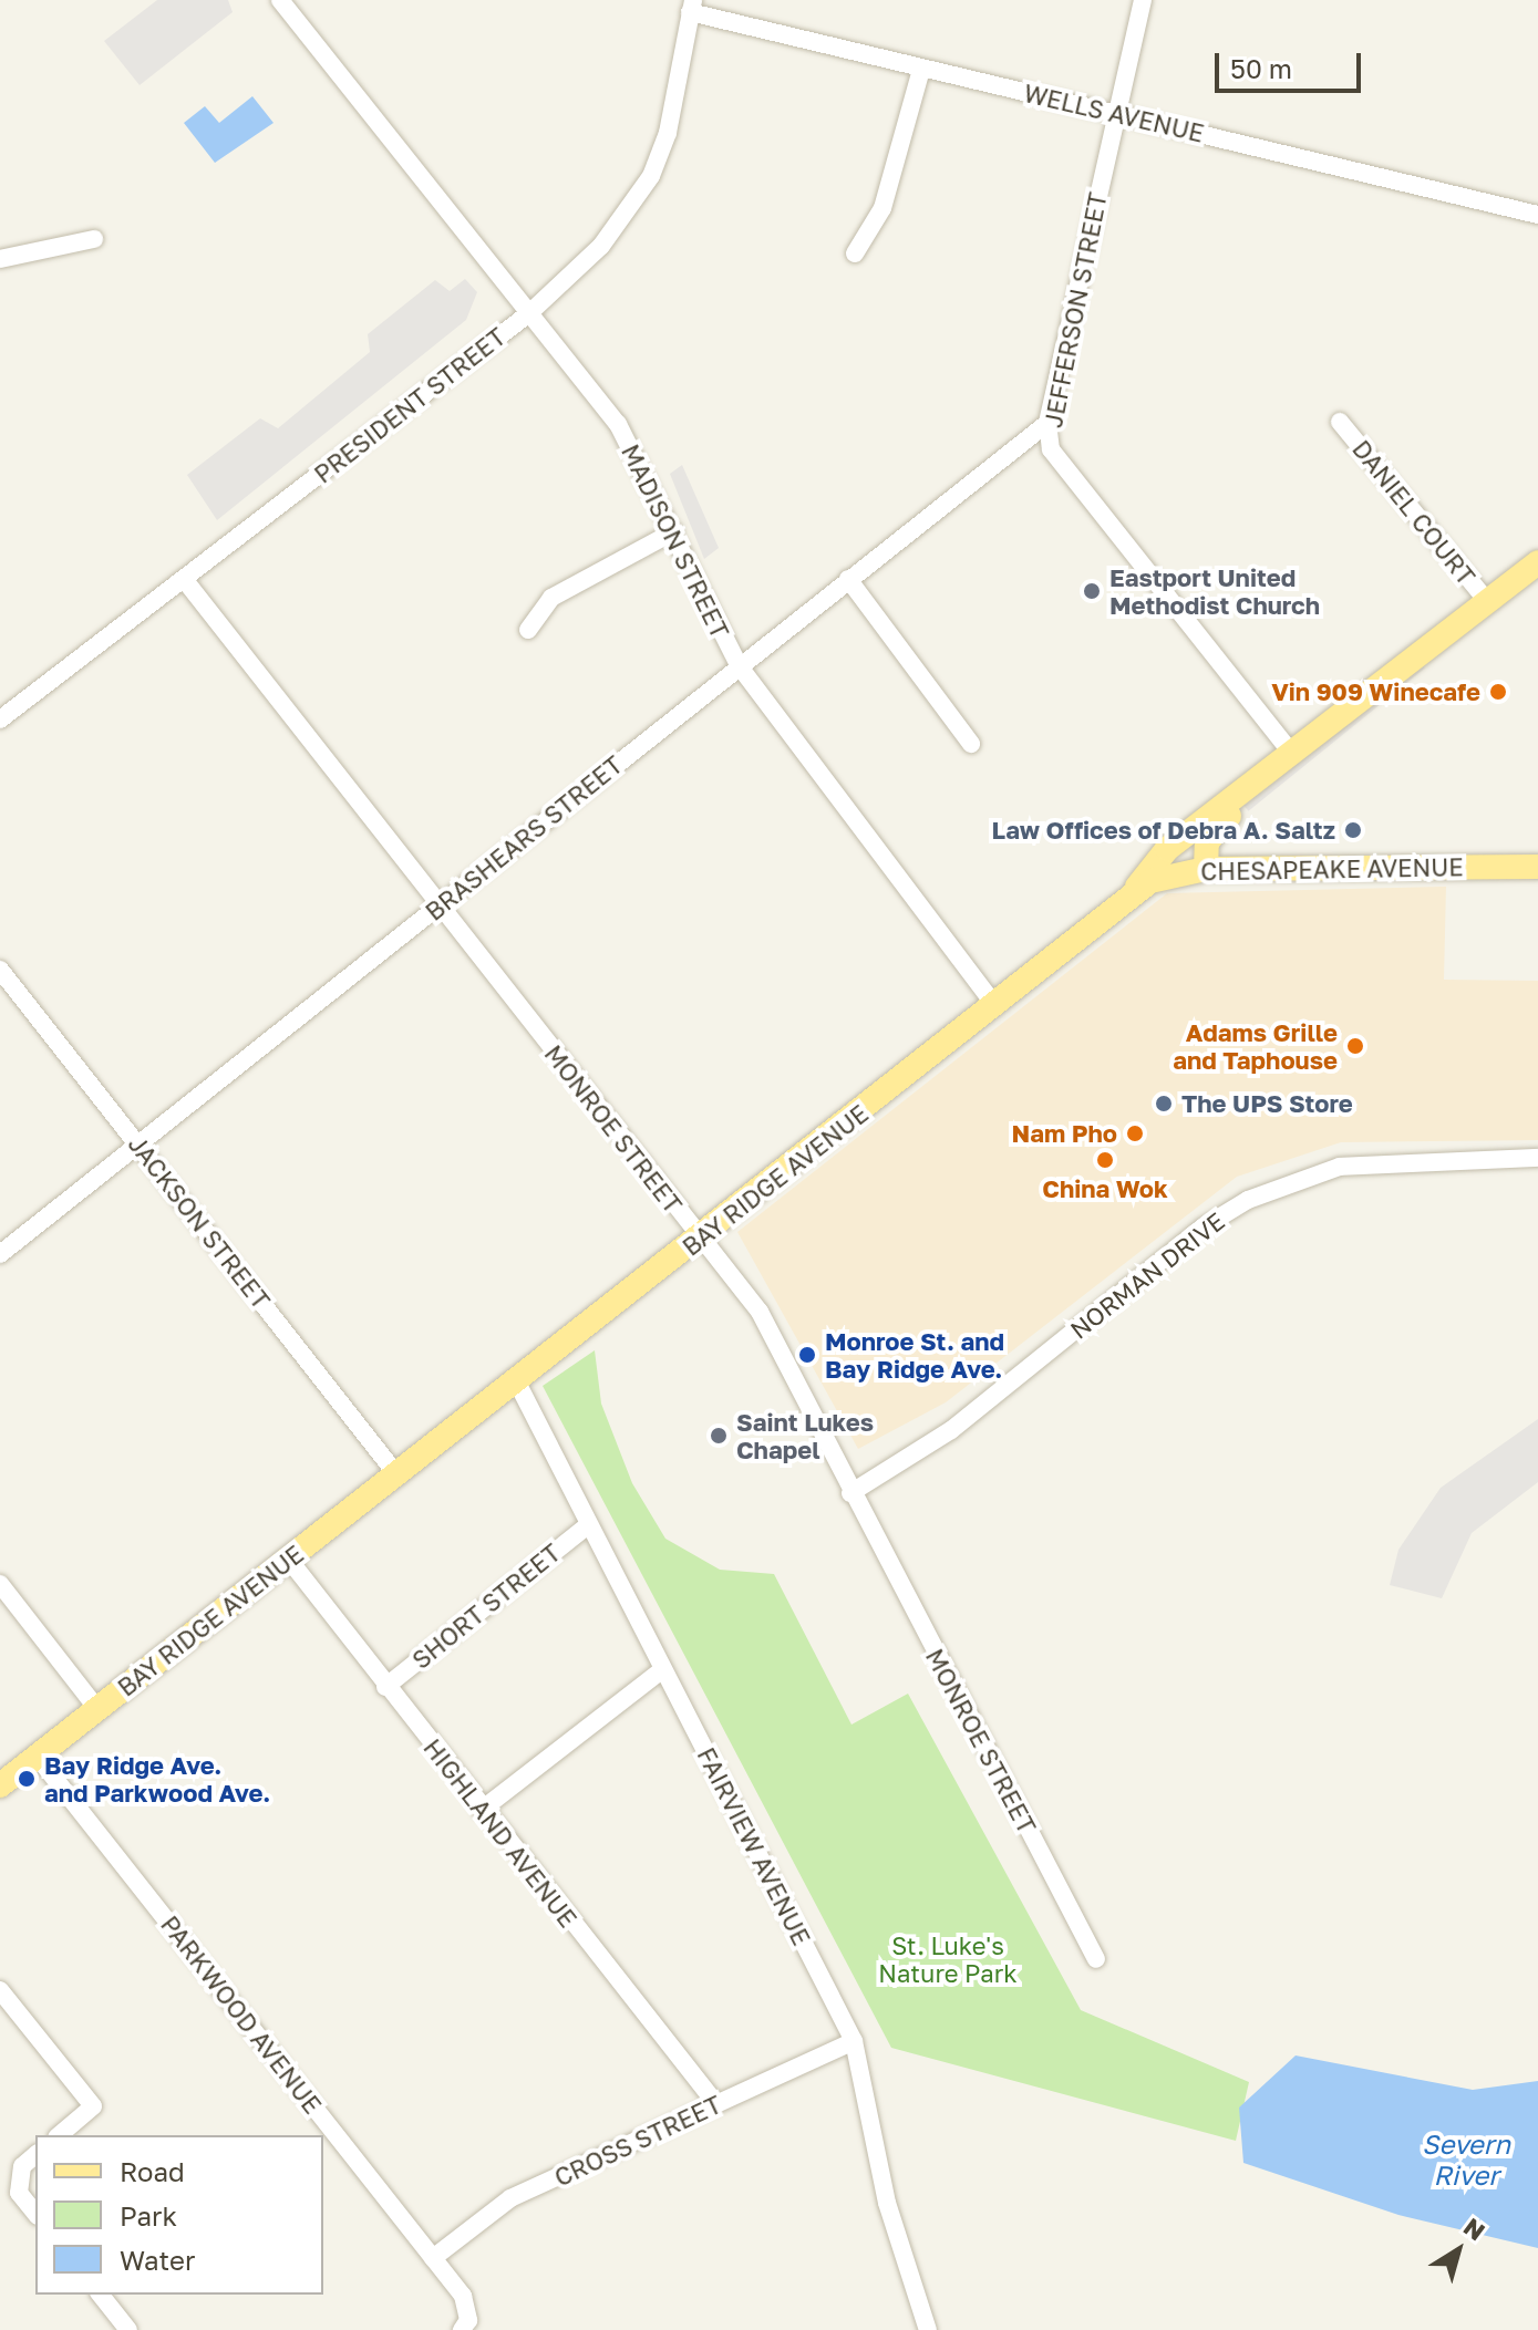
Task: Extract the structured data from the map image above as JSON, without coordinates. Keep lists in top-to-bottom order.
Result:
{
  "streets": {
    "main road": ["CHESAPEAKE AVENUE", "BAY RIDGE AVENUE"],
    "street": [
      "WELLS AVENUE",
      "JEFFERSON STREET",
      "PRESIDENT STREET",
      "DANIEL COURT",
      "MADISON STREET",
      "BRASHEARS STREET",
      "MONROE STREET",
      "JACKSON STREET",
      "NORMAN DRIVE",
      "SHORT STREET",
      "HIGHLAND AVENUE",
      "FAIRVIEW AVENUE",
      "PARKWOOD AVENUE",
      "CROSS STREET"
    ]
  },
  "crossings": [
    ["WELLS AVENUE", "JEFFERSON STREET"],
    ["WELLS AVENUE", "PRESIDENT STREET"],
    ["JEFFERSON STREET", "BRASHEARS STREET"],
    ["JEFFERSON STREET", "BAY RIDGE AVENUE"],
    ["PRESIDENT STREET", "MADISON STREET"],
    ["PRESIDENT STREET", "MONROE STREET"],
    ["DANIEL COURT", "BAY RIDGE AVENUE"],
    ["MADISON STREET", "BRASHEARS STREET"],
    ["MADISON STREET", "BAY RIDGE AVENUE"],
    ["BRASHEARS STREET", "MONROE STREET"],
    ["BRASHEARS STREET", "JACKSON STREET"],
    ["CHESAPEAKE AVENUE", "BAY RIDGE AVENUE"],
    ["MONROE STREET", "BAY RIDGE AVENUE"],
    ["MONROE STREET", "NORMAN DRIVE"],
    ["BAY RIDGE AVENUE", "JACKSON STREET"],
    ["BAY RIDGE AVENUE", "HIGHLAND AVENUE"],
    ["BAY RIDGE AVENUE", "FAIRVIEW AVENUE"],
    ["BAY RIDGE AVENUE", "PARKWOOD AVENUE"],
    ["SHORT STREET", "HIGHLAND AVENUE"],
    ["SHORT STREET", "FAIRVIEW AVENUE"],
    ["HIGHLAND AVENUE", "CROSS STREET"],
    ["FAIRVIEW AVENUE", "CROSS STREET"],
    ["PARKWOOD AVENUE", "CROSS STREET"]
  ],
  "water": ["Severn River"],
  "parks": ["St. Luke's Nature Park"],
  "places": [
    "Eastport United Methodist Church",
    "Vin 909 Winecafe",
    "Law Offices of Debra A. Saltz",
    "Adams Grille and Taphouse",
    "The UPS Store",
    "Nam Pho",
    "China Wok",
    "Monroe St. and Bay Ridge Ave.",
    "Saint Lukes Chapel",
    "Bay Ridge Ave. and Parkwood Ave."
  ],
  "legend": ["Road", "Park", "Water"],
  "scale_bar": "50 m",
  "north": "top right"
}
